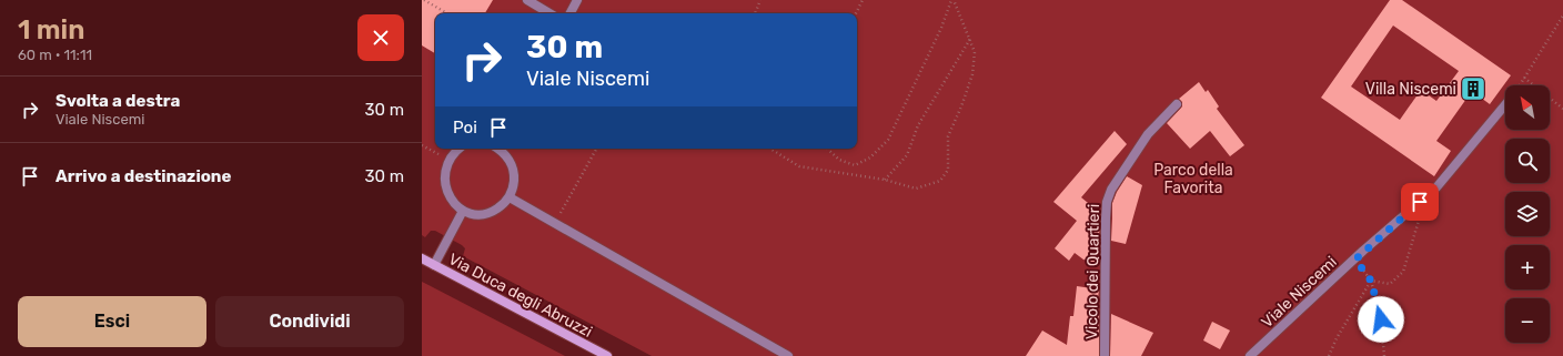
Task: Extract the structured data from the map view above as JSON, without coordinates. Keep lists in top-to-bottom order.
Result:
{
  "streets": {
    "street": ["Vicolo dei Quartieri", "Viale Niscemi", "Via Duca degli Abruzzi"]
  },
  "parks": ["Parco della Favorita"],
  "places": {
    "building": ["Villa Niscemi"]
  },
  "north": "top left",
  "page": {
    "heading": ["1 min", "60 m · 11:11"],
    "turn": ["30 m", "Viale Niscemi"],
    "list": [
      {
        "name": "Svolta a destra",
        "note": "Viale Niscemi",
        "value": "30 m"
      },
      {
        "name": "Arrivo a destinazione",
        "value": "30 m"
      }
    ],
    "map_buttons": ["+", "−"],
    "then": "Poi",
    "buttons": ["Esci", "Condividi"]
  }
}
